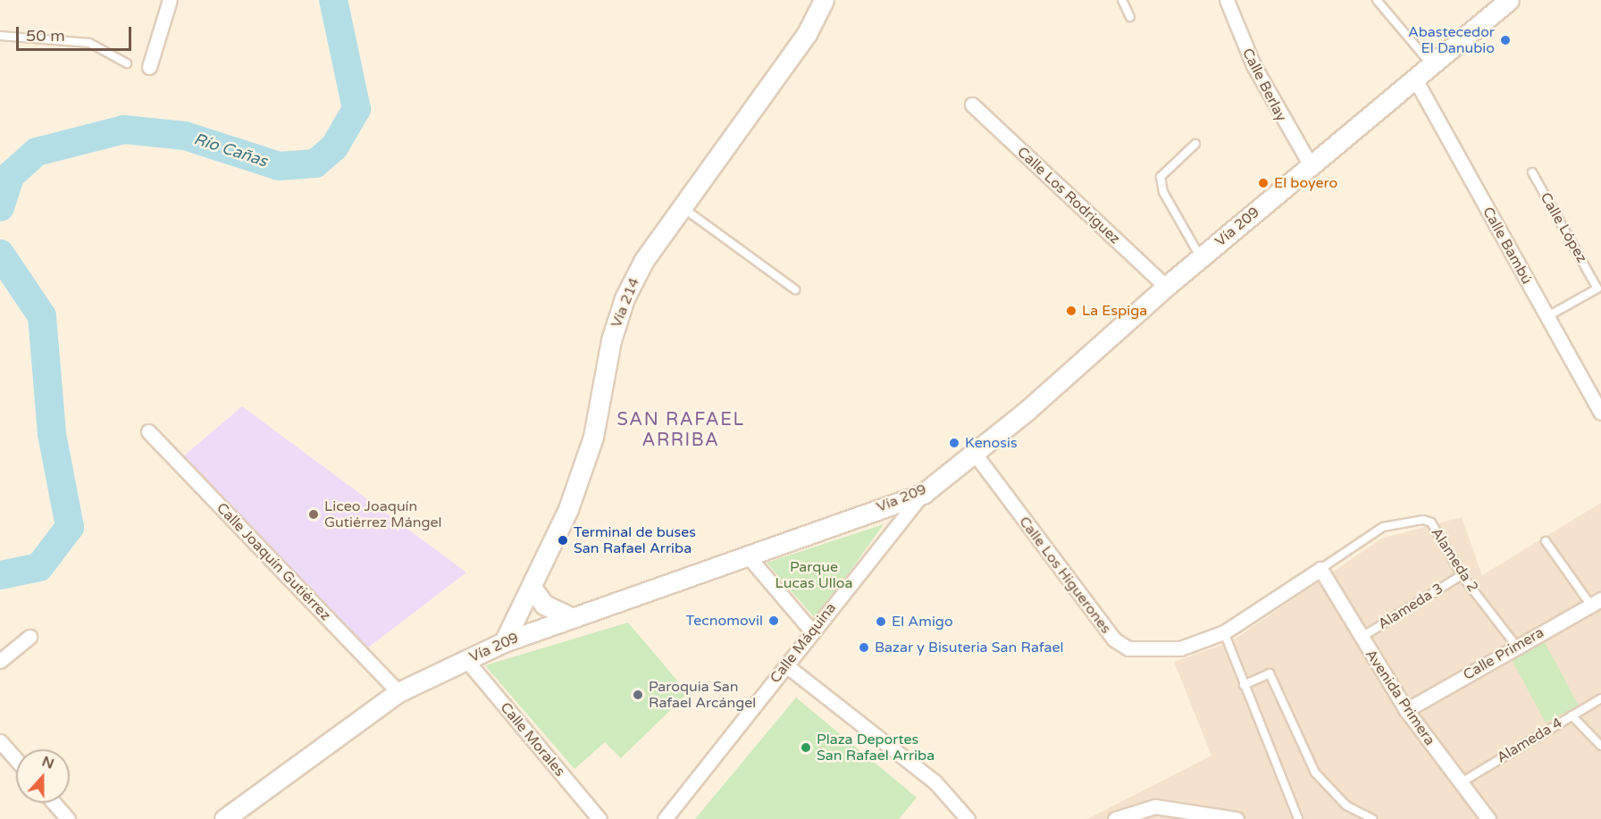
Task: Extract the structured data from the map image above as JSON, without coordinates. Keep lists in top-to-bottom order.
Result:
{
  "streets": {
    "main road": ["Vía 209", "Vía 214"],
    "street": [
      "Calle Berlay",
      "Calle Los Rodriguez",
      "Calle Bambú",
      "Calle Joaquín Gutiérrez",
      "Calle Los Higuerones",
      "Calle Máquina",
      "Calle Primera",
      "Avenida Primera",
      "Calle Morales"
    ],
    "lane": [
      "Calle López",
      "Alameda 2",
      "Alameda 3",
      "Alameda 4"
    ]
  },
  "crossings": [
    ["Calle Berlay", "Vía 209"],
    ["Calle Los Rodriguez", "Vía 209"],
    ["Vía 209", "Calle Bambú"],
    ["Vía 209", "Vía 214"],
    ["Vía 209", "Calle Joaquín Gutiérrez"],
    ["Vía 209", "Calle Los Higuerones"],
    ["Vía 209", "Calle Máquina"],
    ["Vía 209", "Calle Morales"],
    ["Calle López", "Calle Bambú"],
    ["Alameda 2", "Calle Los Higuerones"],
    ["Alameda 2", "Alameda 3"],
    ["Alameda 2", "Calle Primera"],
    ["Alameda 2", "Avenida Primera"],
    ["Calle Los Higuerones", "Avenida Primera"],
    ["Alameda 3", "Avenida Primera"],
    ["Calle Primera", "Avenida Primera"],
    ["Avenida Primera", "Alameda 4"]
  ],
  "districts": ["SAN RAFAEL ARRIBA"],
  "water": ["Río Cañas"],
  "parks": ["Parque Lucas Ulloa"],
  "places": [
    "Abastecedor El Danubio",
    "El boyero",
    "La Espiga",
    "Kenosis",
    "Liceo Joaquín Gutiérrez Mángel",
    "Terminal de buses San Rafael Arriba",
    "Tecnomovil",
    "El Amigo",
    "Bazar y Bisuteria San Rafael",
    "Paroquia San Rafael Arcángel",
    "Plaza Deportes San Rafael Arriba"
  ],
  "scale_bar": "50 m",
  "north": "top"
}
